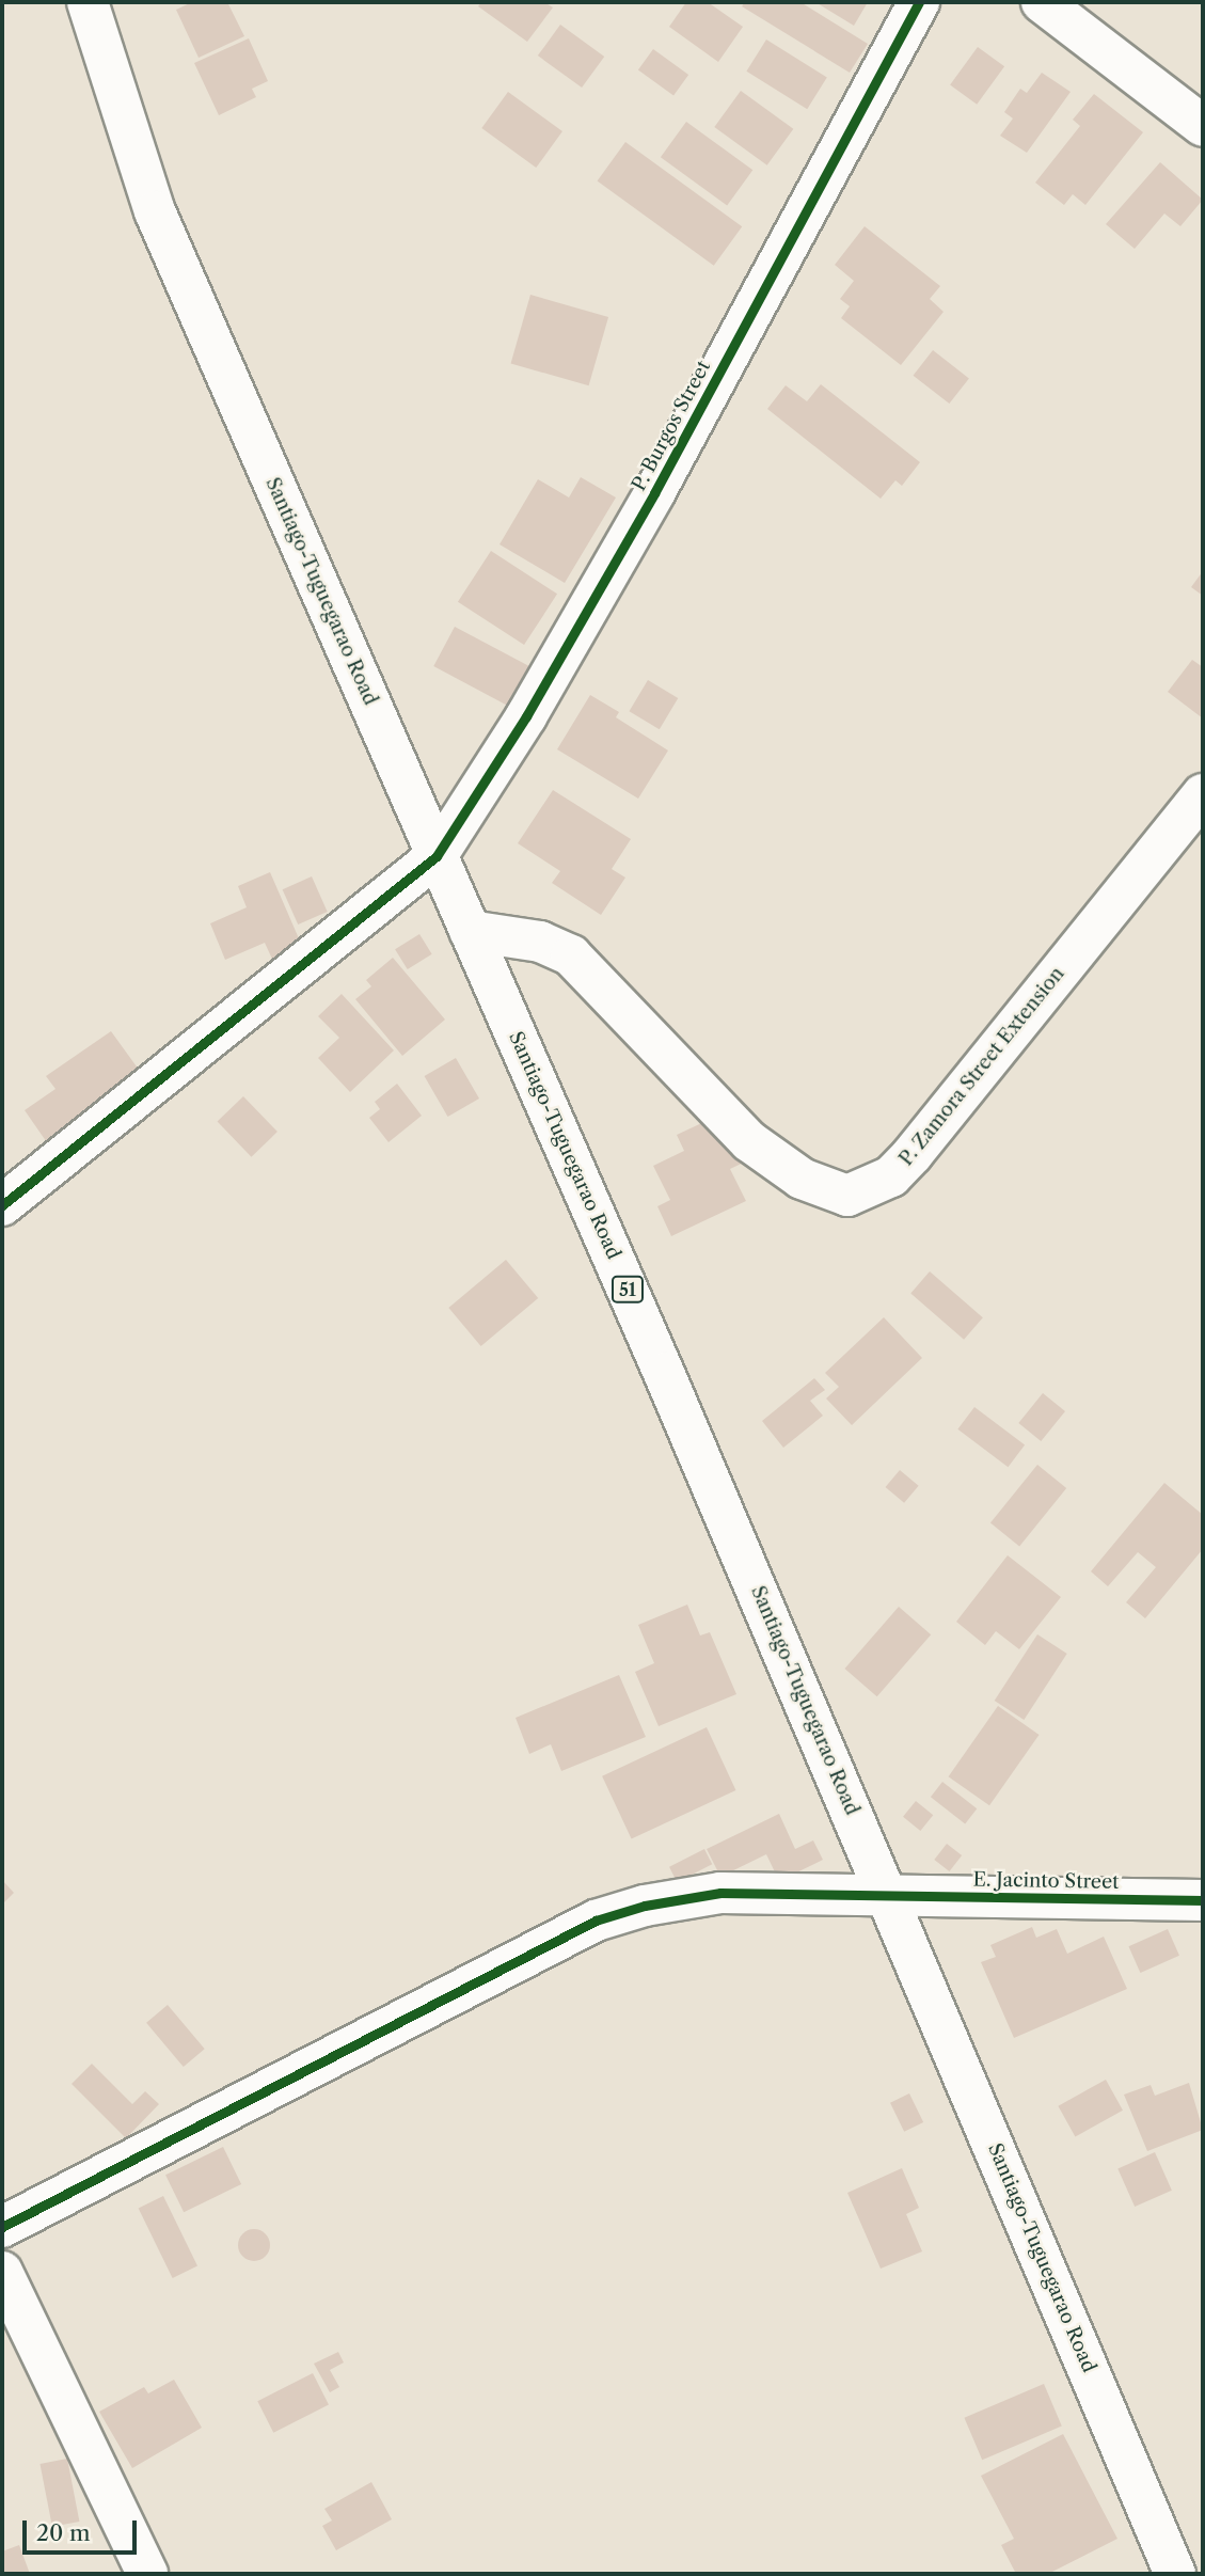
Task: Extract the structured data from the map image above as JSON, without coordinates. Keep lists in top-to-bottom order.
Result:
{
  "streets": {
    "main road": [
      "P. Burgos Street",
      "Santiago-Tuguegarao Road",
      "P. Zamora Street Extension",
      "51",
      "E. Jacinto Street"
    ]
  },
  "crossings": [
    ["P. Burgos Street", "Santiago-Tuguegarao Road"],
    ["Santiago-Tuguegarao Road", "P. Zamora Street Extension"],
    ["Santiago-Tuguegarao Road", "E. Jacinto Street"]
  ],
  "scale_bar": "20 m"
}
